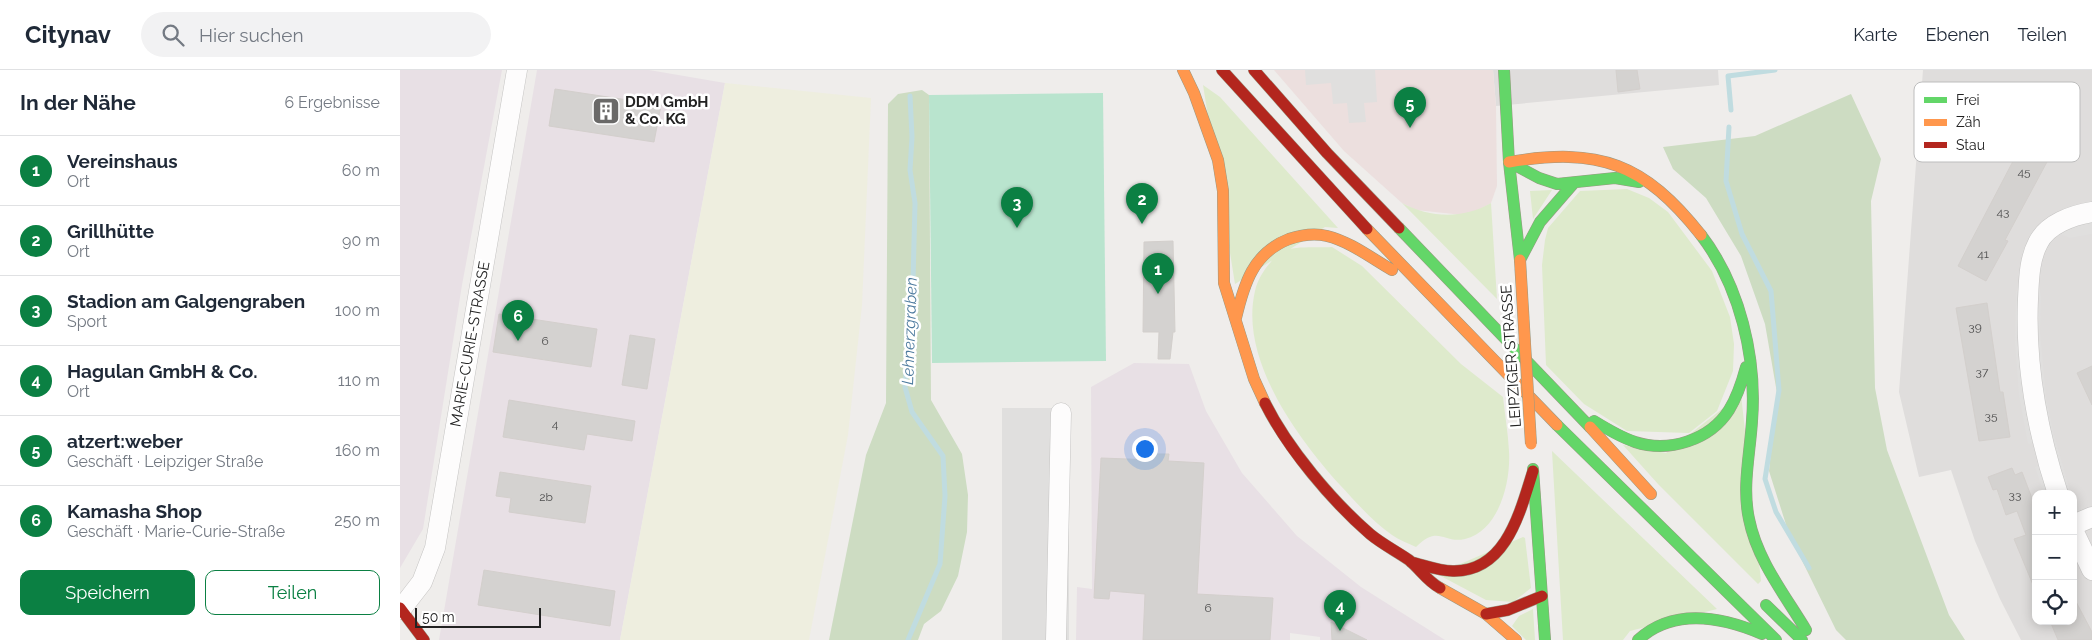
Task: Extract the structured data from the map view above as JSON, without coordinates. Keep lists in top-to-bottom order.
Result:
{
  "streets": {
    "main road": ["LEIPZIGER STRASSE"],
    "street": ["MARIE-CURIE-STRASSE"]
  },
  "water": ["Lehnerzgraben"],
  "places": {
    "building": ["DDM GmbH & Co. KG"]
  },
  "house_numbers": [
    "45",
    "43",
    "41",
    "39",
    "6",
    "37",
    "35",
    "4",
    "33",
    "2b",
    "6"
  ],
  "legend": ["Frei", "Zäh", "Stau"],
  "scale_bar": "50 m",
  "page": {
    "header": "Citynav",
    "search": "Hier suchen",
    "nav": ["Karte", "Ebenen", "Teilen"],
    "heading": ["In der Nähe", "6 Ergebnisse"],
    "pins": [
      "5",
      "2",
      "3",
      "1",
      "6",
      "4"
    ],
    "list": [
      {
        "mark": "1",
        "name": "Vereinshaus",
        "note": "Ort",
        "value": "60 m"
      },
      {
        "mark": "2",
        "name": "Grillhütte",
        "note": "Ort",
        "value": "90 m"
      },
      {
        "mark": "3",
        "name": "Stadion am Galgengraben",
        "note": "Sport",
        "value": "100 m"
      },
      {
        "mark": "4",
        "name": "Hagulan GmbH & Co.",
        "note": "Ort",
        "value": "110 m"
      },
      {
        "mark": "5",
        "name": "atzert:weber",
        "note": "Geschäft · Leipziger Straße",
        "value": "160 m"
      },
      {
        "mark": "6",
        "name": "Kamasha Shop",
        "note": "Geschäft · Marie-Curie-Straße",
        "value": "250 m"
      }
    ],
    "map_buttons": ["+", "−"],
    "buttons": ["Speichern", "Teilen"],
    "scale": "50 m"
  }
}
